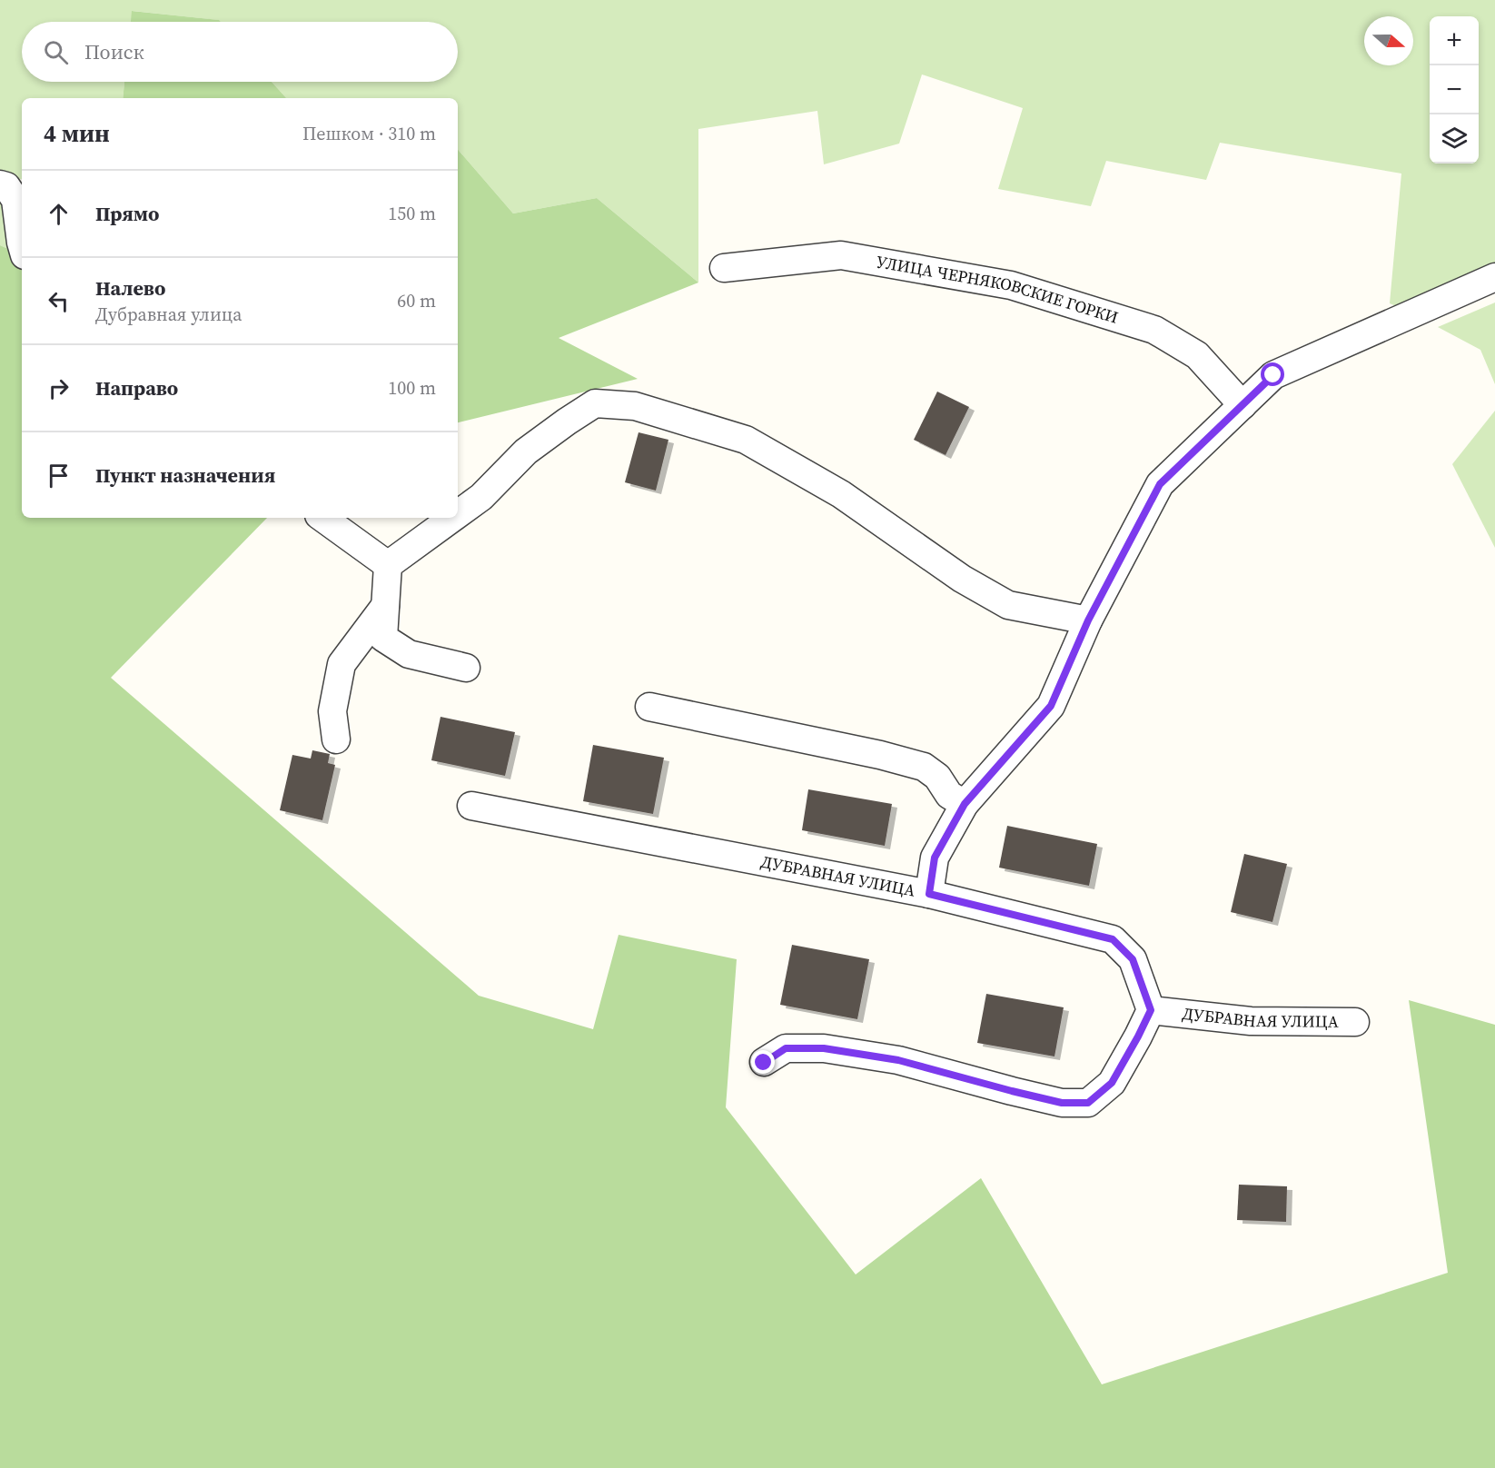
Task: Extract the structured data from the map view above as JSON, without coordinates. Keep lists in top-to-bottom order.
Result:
{
  "streets": {
    "street": ["УЛИЦА ЧЕРНЯКОВСКИЕ ГОРКИ", "ДУБРАВНАЯ УЛИЦА"]
  },
  "north": "right",
  "page": {
    "map_buttons": ["+", "−"],
    "search": "Поиск",
    "heading": ["4 мин", "Пешком · 310 m"],
    "list": [
      ["Прямо", "150 m"],
      ["Налево", "Дубравная улица", "60 m"],
      ["Направо", "100 m"],
      "Пункт назначения"
    ]
  }
}
